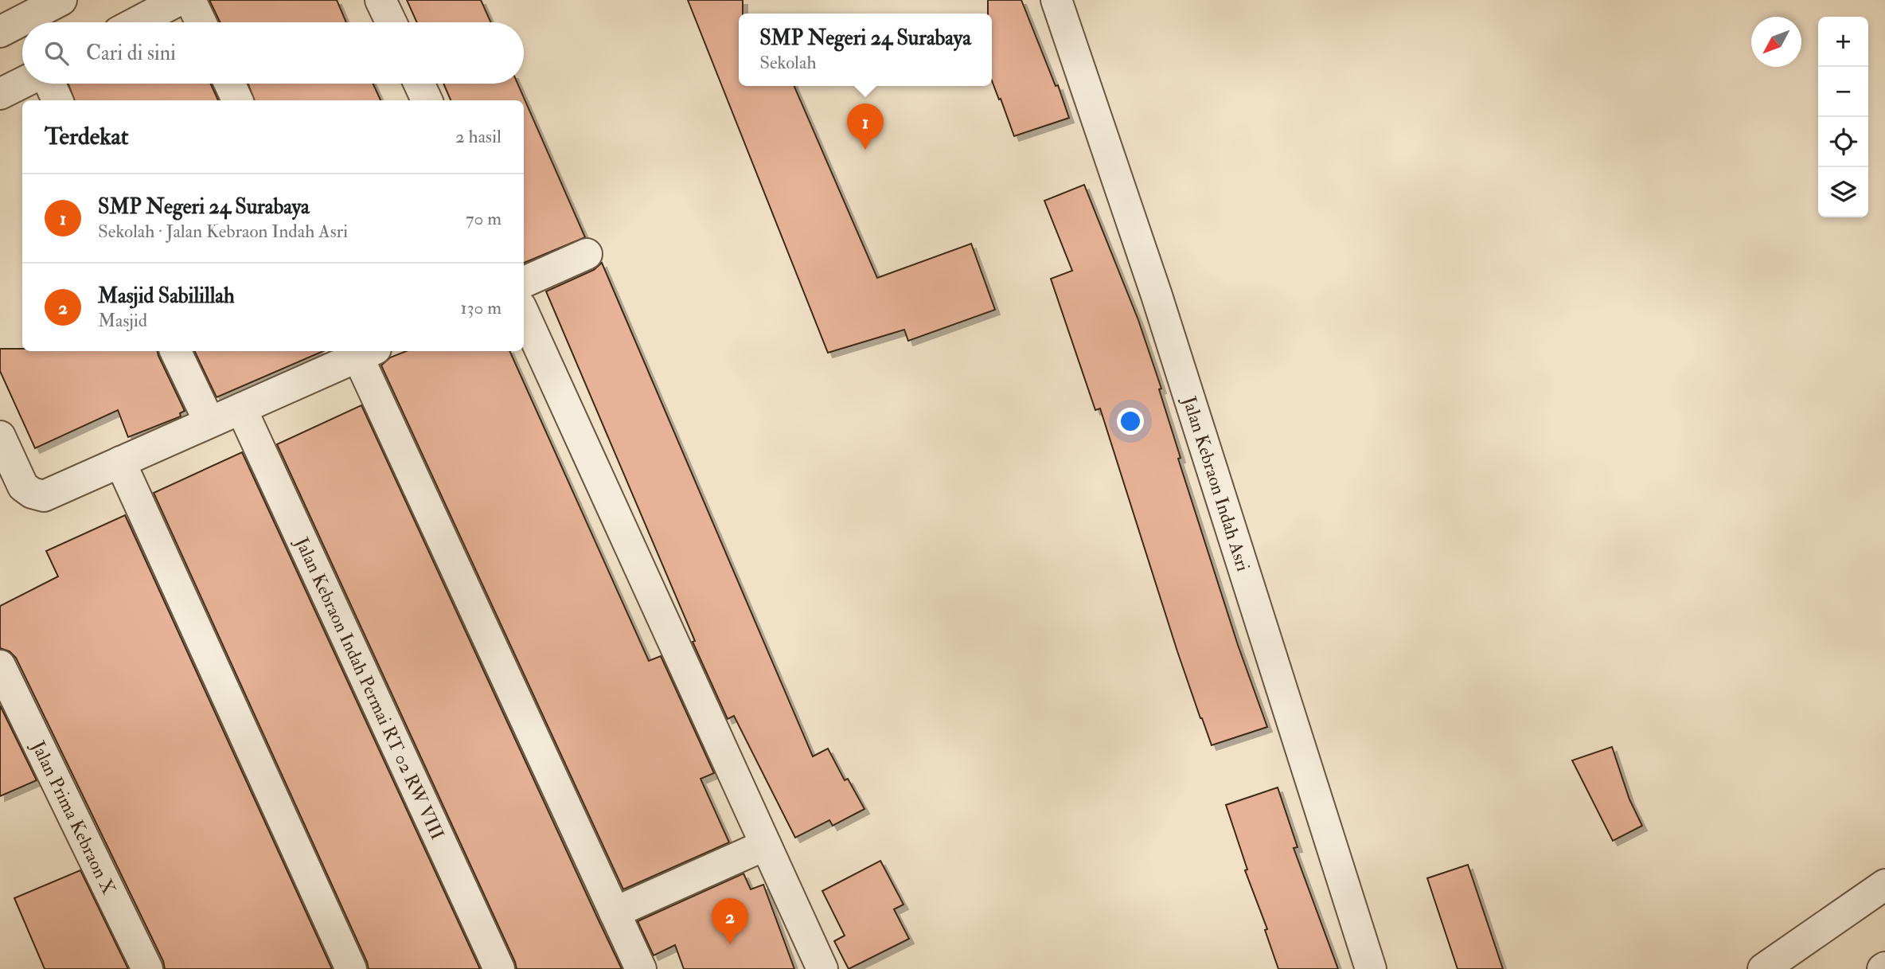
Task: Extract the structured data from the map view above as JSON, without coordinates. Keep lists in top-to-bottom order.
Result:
{
  "streets": {
    "street": ["Jalan Kebraon Indah Asri", "Jalan Kebraon Indah Permai RT 02 RW VIII", "Jalan Prima Kebraon X"]
  },
  "north": "bottom left",
  "page": {
    "popup": ["SMP Negeri 24 Surabaya", "Sekolah"],
    "map_buttons": ["+", "−"],
    "search": "Cari di sini",
    "heading": ["Terdekat", "2 hasil"],
    "pins": ["1", "2"],
    "list": [
      {
        "mark": "1",
        "name": "SMP Negeri 24 Surabaya",
        "note": "Sekolah · Jalan Kebraon Indah Asri",
        "value": "70 m"
      },
      {
        "mark": "2",
        "name": "Masjid Sabilillah",
        "note": "Masjid",
        "value": "130 m"
      }
    ]
  }
}
